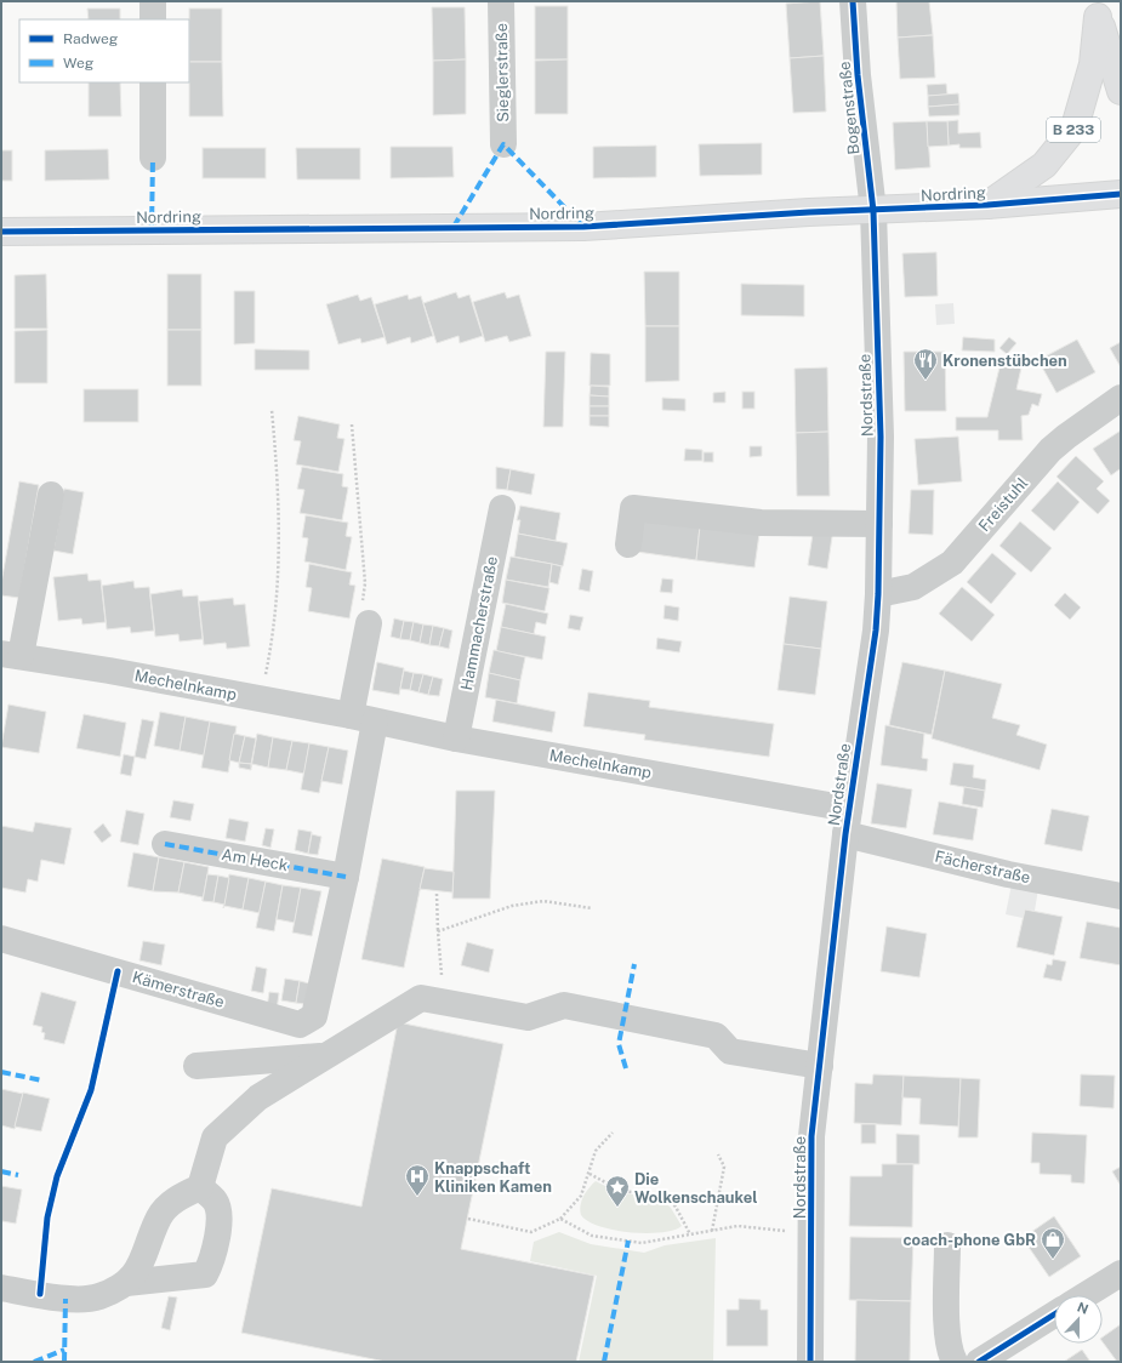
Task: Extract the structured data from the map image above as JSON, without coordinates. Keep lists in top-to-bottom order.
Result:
{
  "streets": {
    "main road": ["B 233", "Nordring"],
    "street": [
      "Sieglerstraße",
      "Bogenstraße",
      "Nordstraße",
      "Freistuhl",
      "Hammacherstraße",
      "Mechelnkamp",
      "Am Heck",
      "Fächerstraße",
      "Kämerstraße"
    ]
  },
  "crossings": [
    ["Bogenstraße", "Nordring"],
    ["Bogenstraße", "Nordstraße"],
    ["B 233", "Nordring"],
    ["Nordring", "Nordstraße"],
    ["Nordstraße", "Freistuhl"],
    ["Nordstraße", "Mechelnkamp"],
    ["Nordstraße", "Fächerstraße"],
    ["Hammacherstraße", "Mechelnkamp"],
    ["Mechelnkamp", "Fächerstraße"],
    ["Am Heck", "Kämerstraße"]
  ],
  "places": {
    "restaurant": ["Kronenstübchen"],
    "hospital": ["Knappschaft Kliniken Kamen"],
    "place": ["Die Wolkenschaukel"],
    "shop": ["coach-phone GbR"]
  },
  "legend": ["Radweg", "Weg"],
  "north": "top"
}
